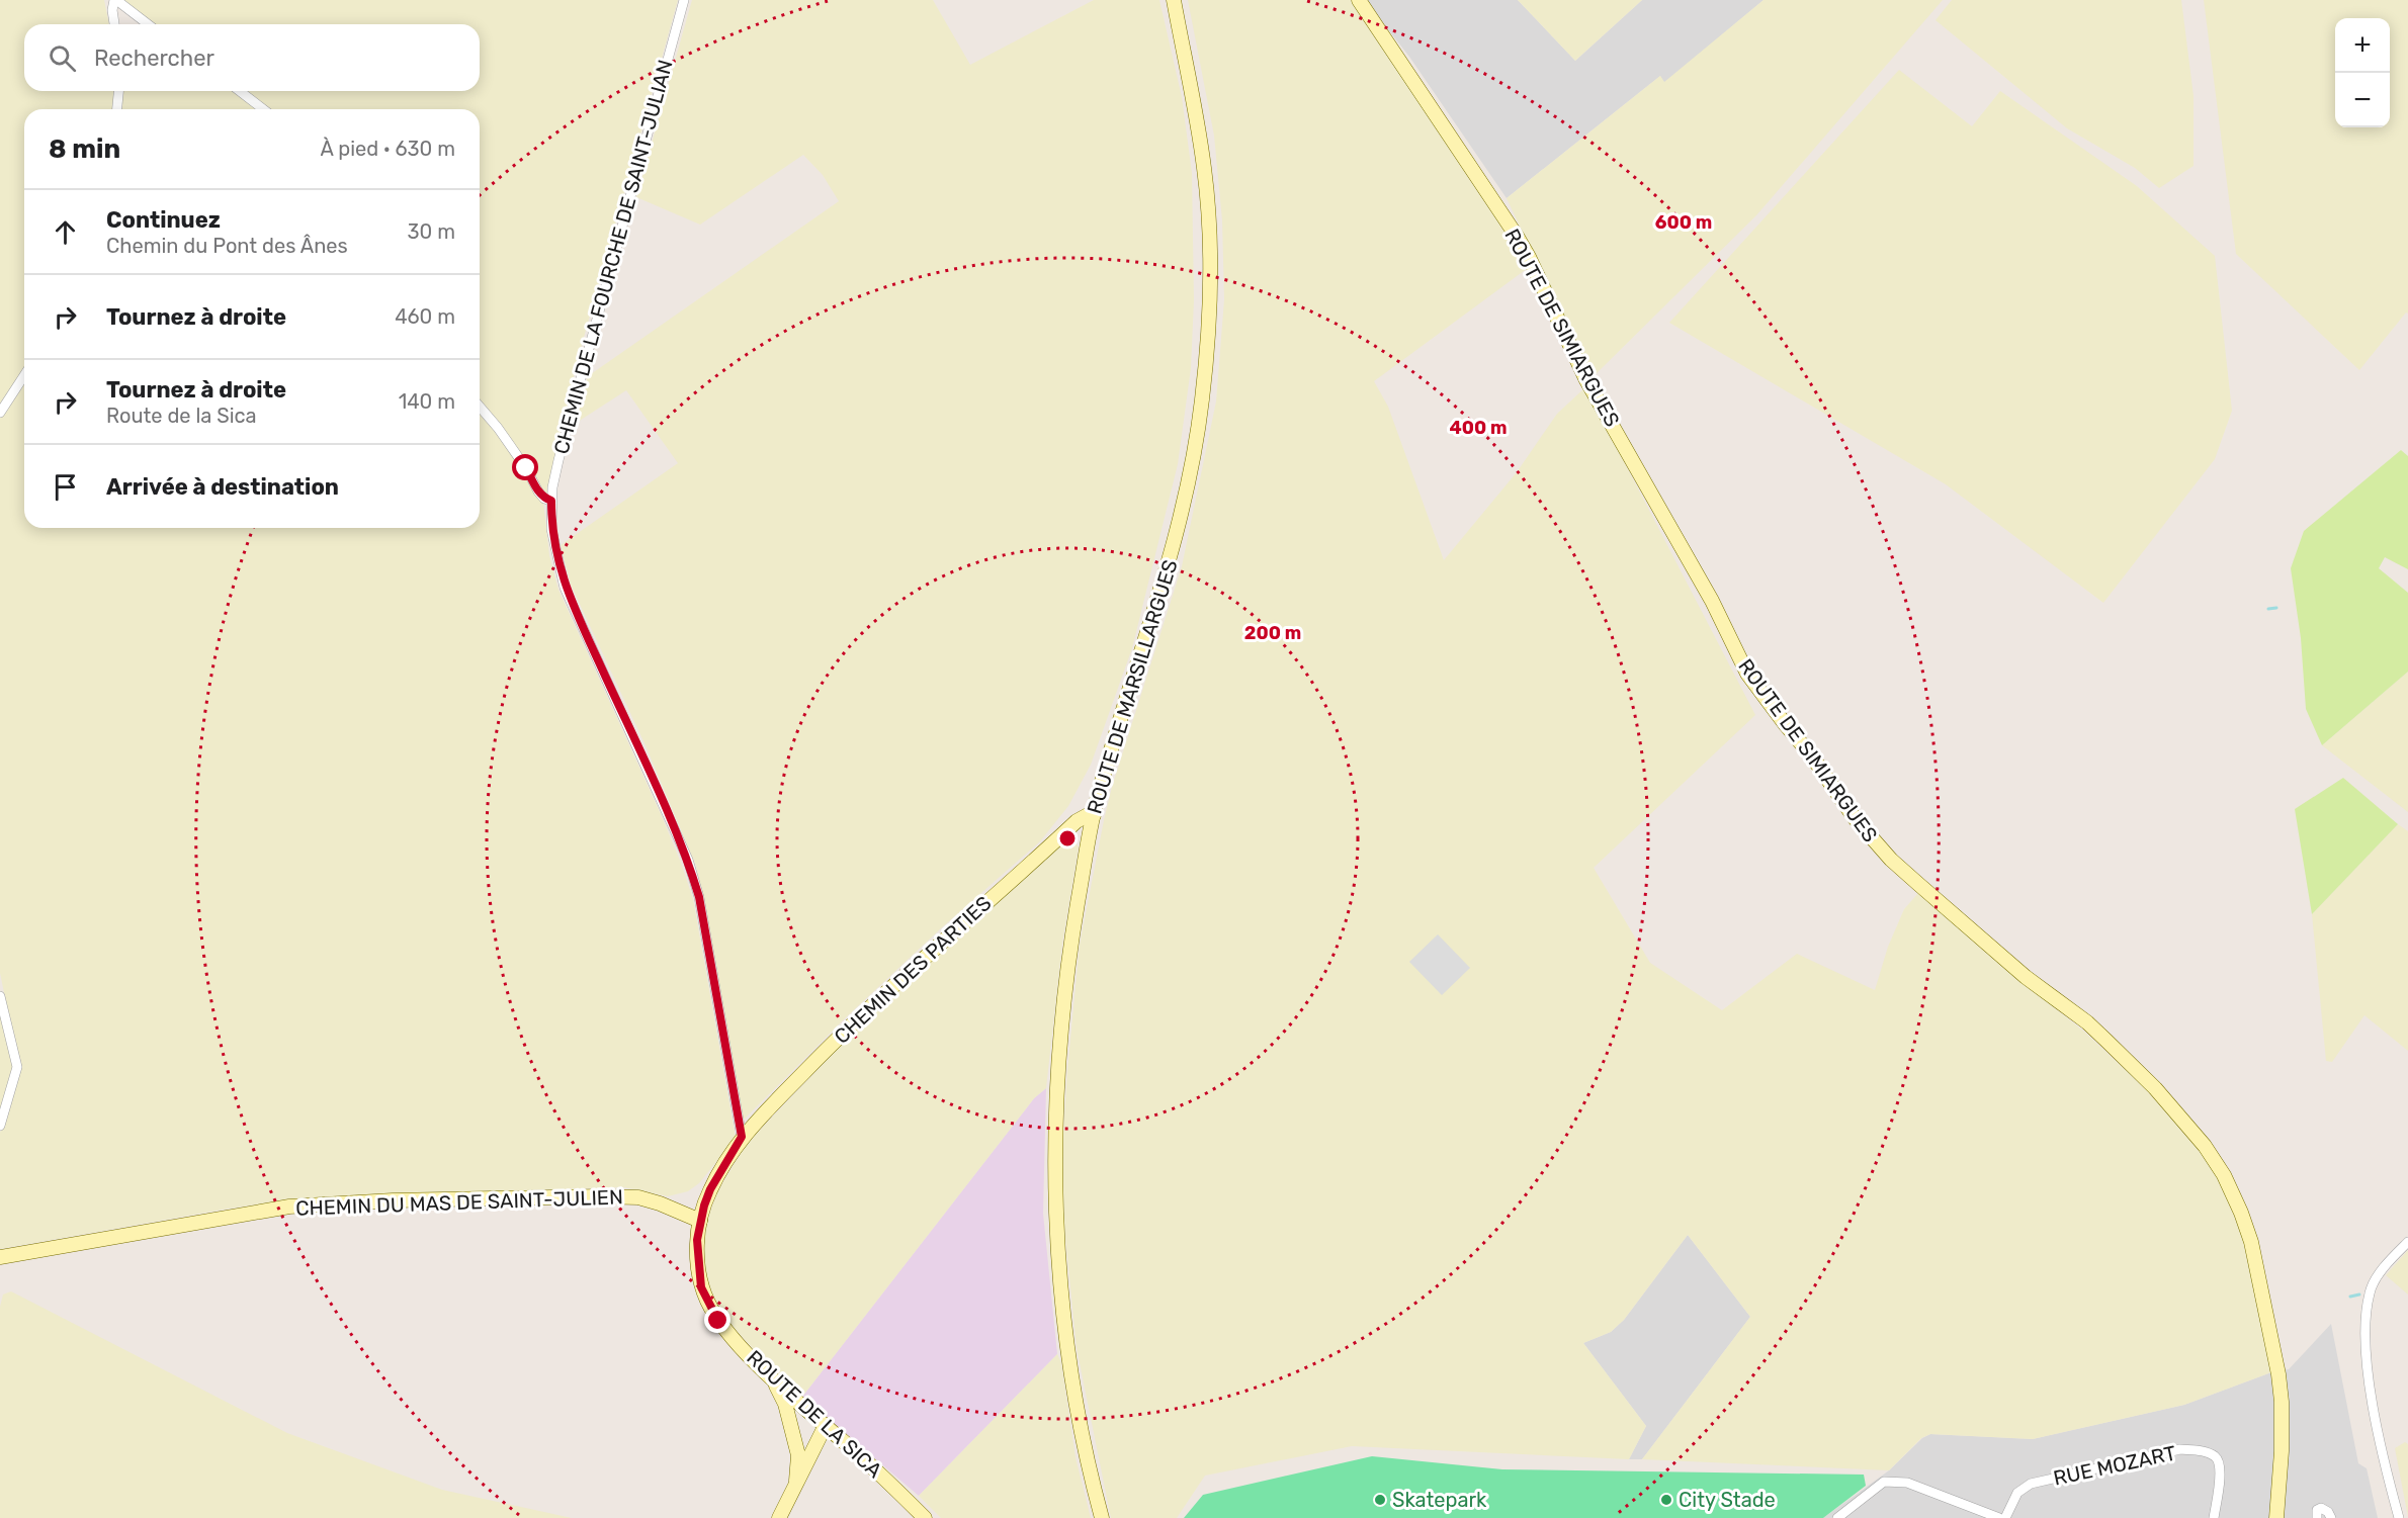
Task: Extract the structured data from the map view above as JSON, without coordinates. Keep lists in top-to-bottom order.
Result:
{
  "streets": {
    "street": [
      "CHEMIN DE LA FOURCHE DE SAINT-JULIAN",
      "ROUTE DE SIMIARGUES",
      "ROUTE DE MARSILLARGUES",
      "CHEMIN DES PARTIES",
      "CHEMIN DU MAS DE SAINT-JULIEN",
      "ROUTE DE LA SICA",
      "RUE MOZART"
    ]
  },
  "crossings": [
    ["CHEMIN DE LA FOURCHE DE SAINT-JULIAN", "CHEMIN DES PARTIES"],
    ["CHEMIN DE LA FOURCHE DE SAINT-JULIAN", "ROUTE DE LA SICA"],
    ["ROUTE DE MARSILLARGUES", "CHEMIN DES PARTIES"],
    ["CHEMIN DES PARTIES", "ROUTE DE LA SICA"],
    ["CHEMIN DU MAS DE SAINT-JULIEN", "ROUTE DE LA SICA"]
  ],
  "places": ["Skatepark", "City Stade"],
  "page": {
    "map_buttons": ["+", "−"],
    "search": "Rechercher",
    "heading": ["8 min", "À pied · 630 m"],
    "list": [
      ["Continuez", "Chemin du Pont des Ânes", "30 m"],
      ["Tournez à droite", "460 m"],
      ["Tournez à droite", "Route de la Sica", "140 m"],
      "Arrivée à destination"
    ]
  },
  "rings": ["600 m", "400 m", "200 m"]
}
